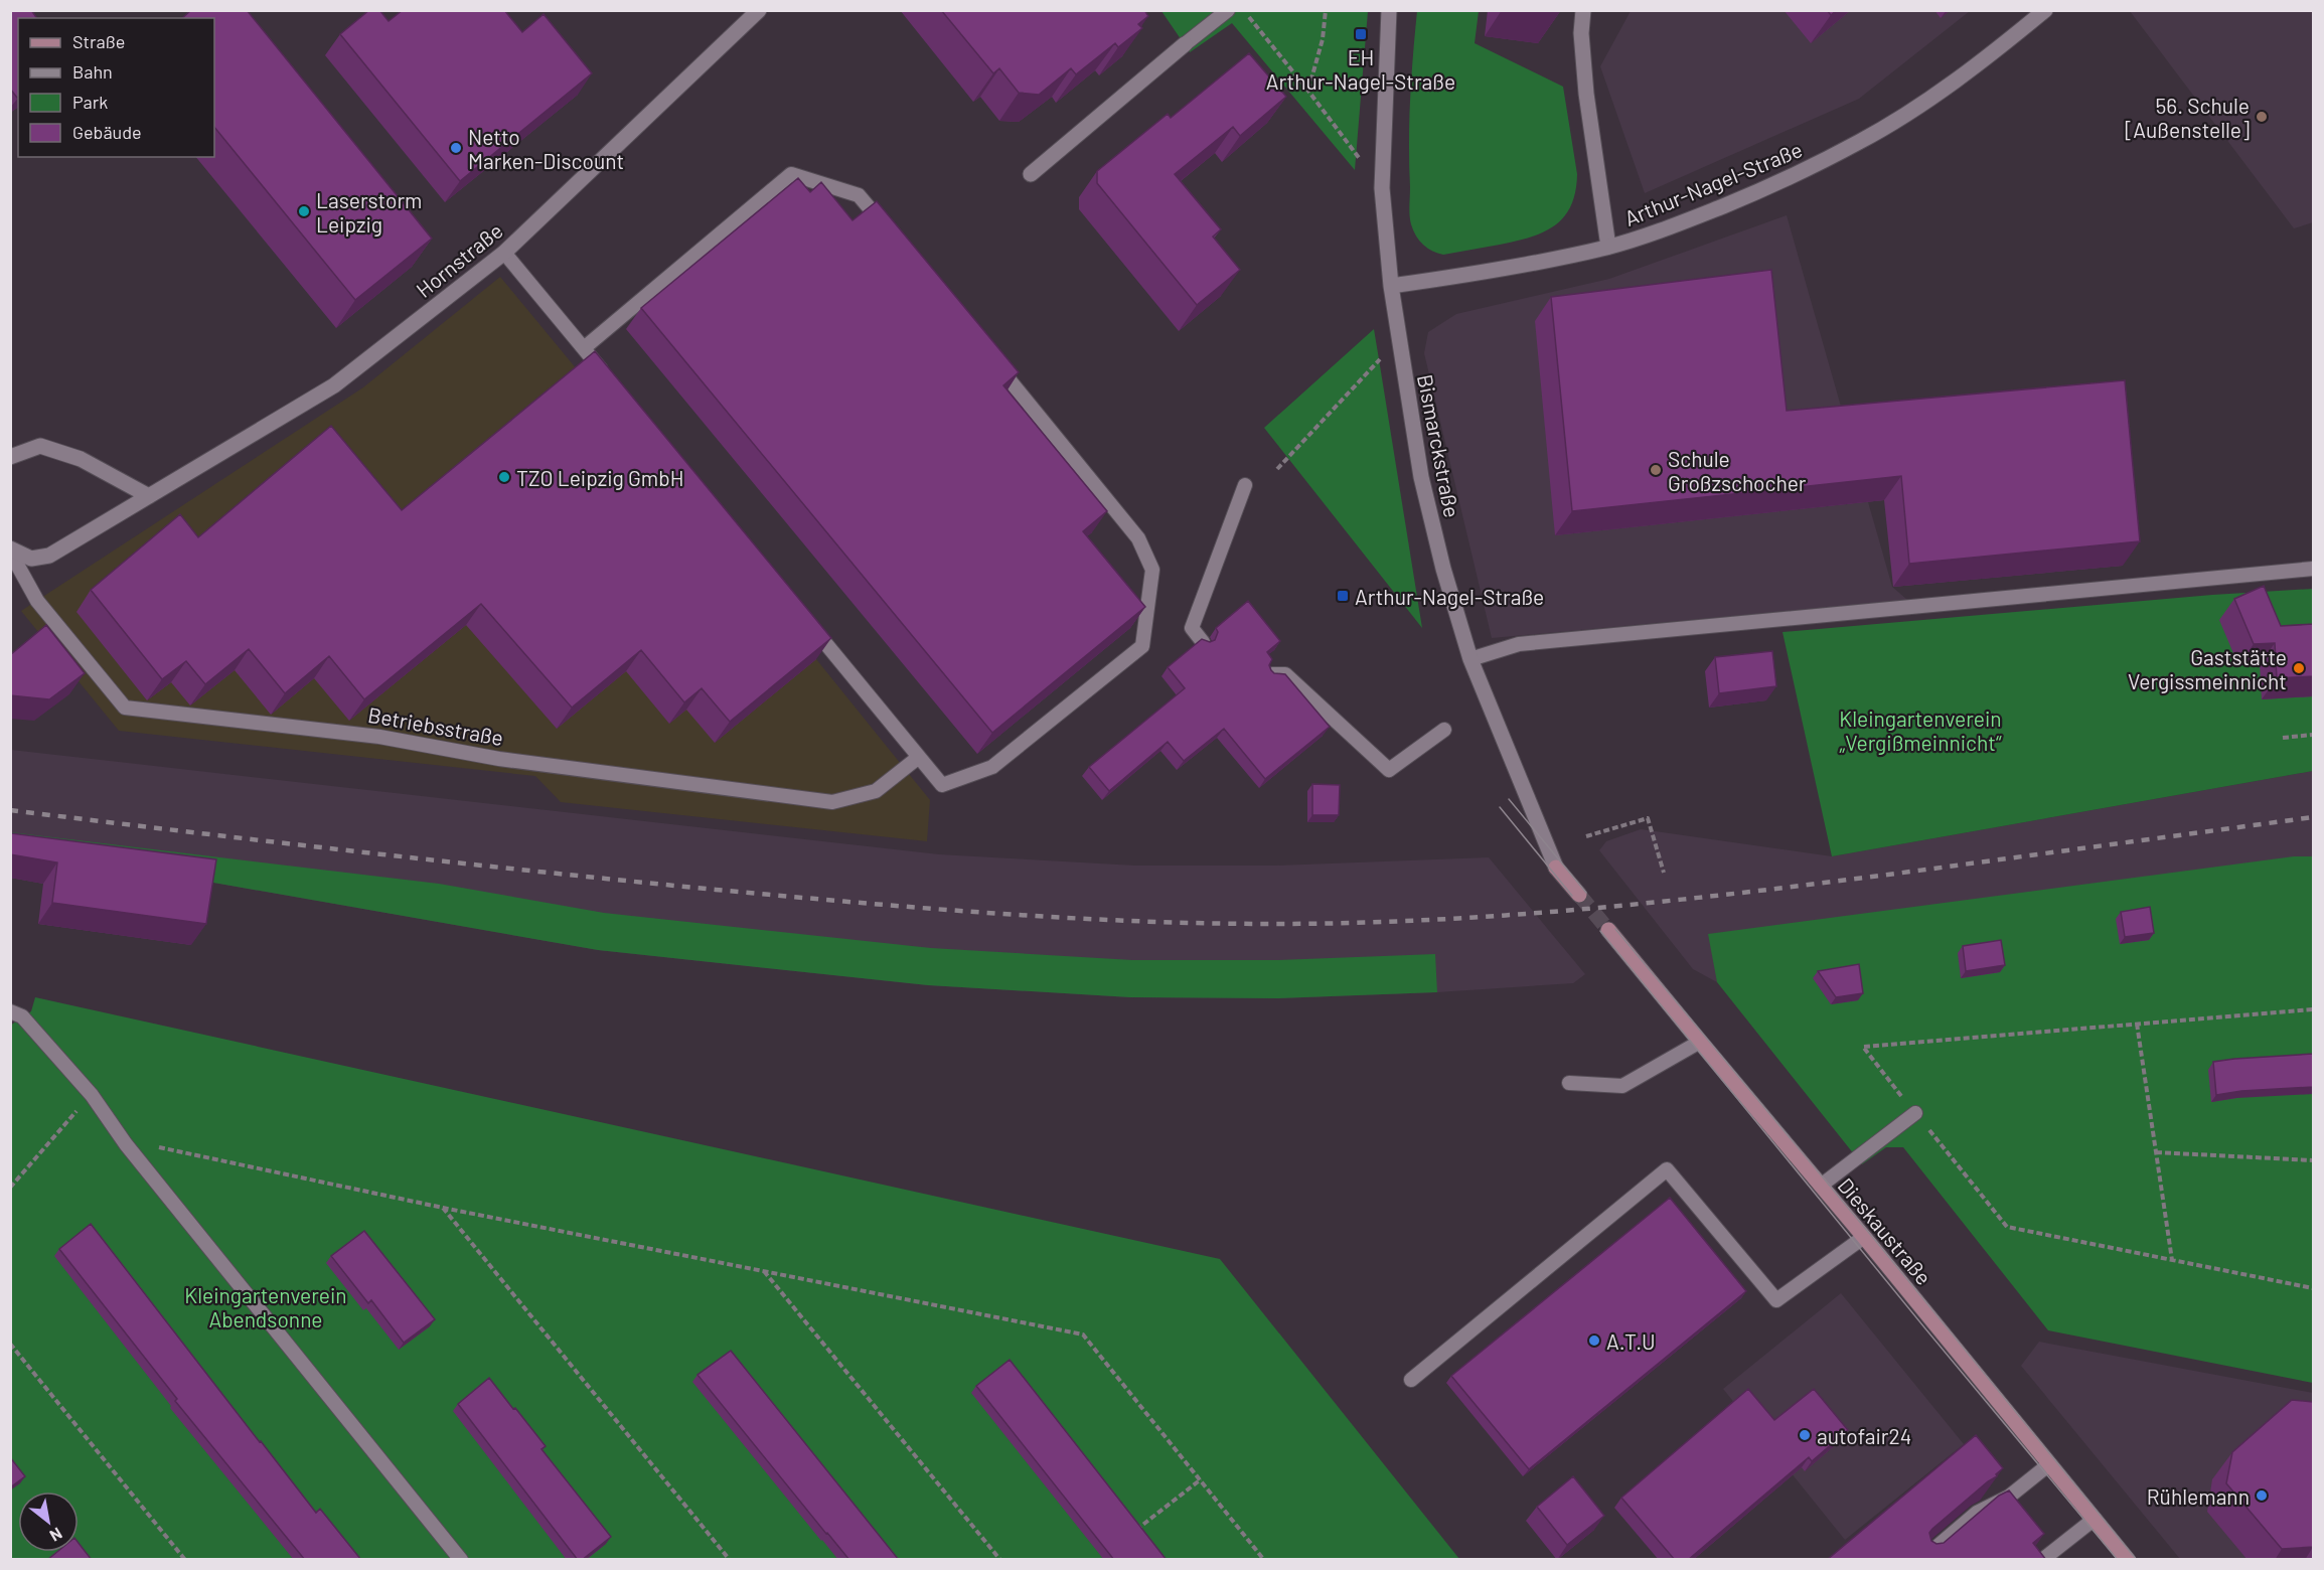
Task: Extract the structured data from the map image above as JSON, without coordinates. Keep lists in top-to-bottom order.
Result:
{
  "streets": {
    "main road": ["Dieskaustraße"],
    "street": ["Arthur-Nagel-Straße", "Hornstraße", "Bismarckstraße"],
    "lane": ["Betriebsstraße"]
  },
  "crossings": [
    ["Arthur-Nagel-Straße", "Bismarckstraße"],
    ["Hornstraße", "Betriebsstraße"]
  ],
  "parks": ["Kleingartenverein „Vergißmeinnicht“", "Kleingartenverein Abendsonne"],
  "places": {
    "transit": ["EH Arthur-Nagel-Straße", "Arthur-Nagel-Straße"],
    "other": [
      "56. Schule [Außenstelle]",
      "Netto Marken-Discount",
      "Laserstorm Leipzig",
      "Schule Großzschocher",
      "TZO Leipzig GmbH",
      "Gaststätte Vergissmeinnicht",
      "A.T.U",
      "autofair24",
      "Rühlemann"
    ]
  },
  "legend": [
    "Straße",
    "Bahn",
    "Park",
    "Gebäude"
  ],
  "north": "bottom right"
}
